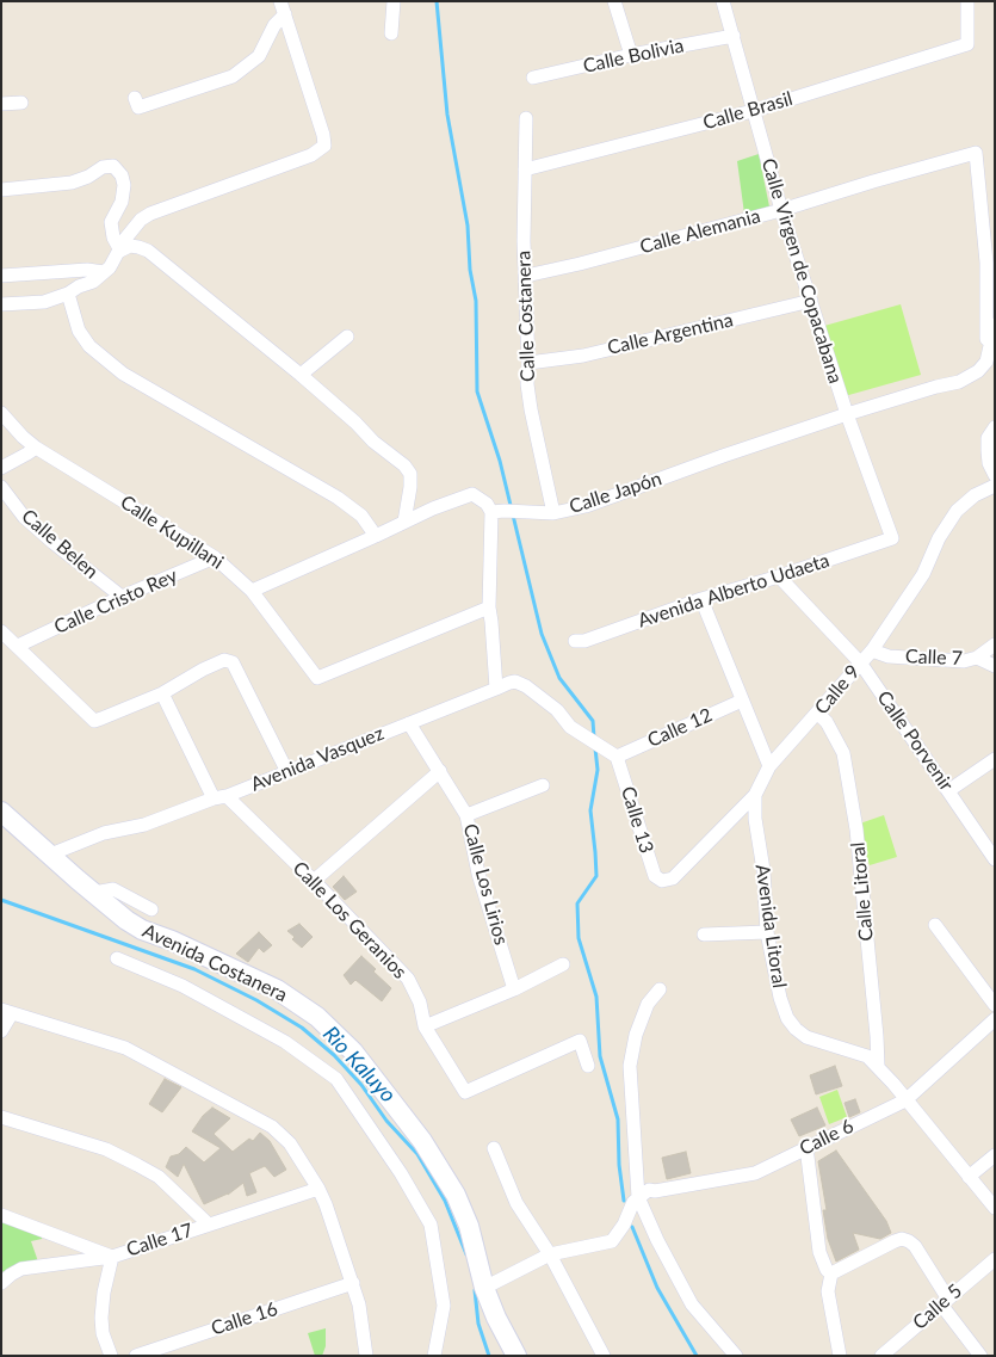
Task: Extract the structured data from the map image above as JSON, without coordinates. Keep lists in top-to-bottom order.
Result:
{
  "streets": {
    "main road": ["Avenida Costanera"],
    "street": [
      "Calle Bolivia",
      "Calle Brasil",
      "Calle Alemania",
      "Calle Virgen de Copacabana",
      "Calle Costanera",
      "Calle Argentina",
      "Calle Japón",
      "Calle Kupillani",
      "Calle Belen",
      "Avenida Alberto Udaeta",
      "Calle Cristo Rey",
      "Calle 7",
      "Calle 9",
      "Calle 12",
      "Calle Porvenir",
      "Avenida Vasquez",
      "Calle 13",
      "Calle Los Lirios",
      "Calle Litoral",
      "Calle Los Geranios",
      "Avenida Litoral",
      "Calle 6",
      "Calle 17",
      "Calle 5",
      "Calle 16"
    ]
  },
  "crossings": [
    ["Calle Bolivia", "Calle Virgen de Copacabana"],
    ["Calle Brasil", "Calle Virgen de Copacabana"],
    ["Calle Brasil", "Calle Costanera"],
    ["Calle Alemania", "Calle Virgen de Copacabana"],
    ["Calle Alemania", "Calle Costanera"],
    ["Calle Alemania", "Calle Japón"],
    ["Calle Virgen de Copacabana", "Calle Argentina"],
    ["Calle Virgen de Copacabana", "Calle Japón"],
    ["Calle Virgen de Copacabana", "Avenida Alberto Udaeta"],
    ["Calle Costanera", "Calle Argentina"],
    ["Calle Costanera", "Calle Japón"],
    ["Calle Kupillani", "Calle Cristo Rey"],
    ["Calle Belen", "Calle Cristo Rey"],
    ["Avenida Alberto Udaeta", "Calle Porvenir"],
    ["Calle 7", "Calle 9"],
    ["Calle 9", "Calle Porvenir"],
    ["Calle 9", "Calle 13"],
    ["Calle 9", "Calle Litoral"],
    ["Calle 9", "Avenida Litoral"],
    ["Calle 12", "Avenida Vasquez"],
    ["Calle 12", "Calle 13"],
    ["Avenida Vasquez", "Calle 13"],
    ["Avenida Vasquez", "Calle Los Lirios"],
    ["Avenida Vasquez", "Calle Los Geranios"],
    ["Avenida Vasquez", "Avenida Costanera"],
    ["Calle Litoral", "Avenida Litoral"],
    ["Avenida Litoral", "Calle 6"]
  ],
  "water": ["Rio Kaluyo"]
}
